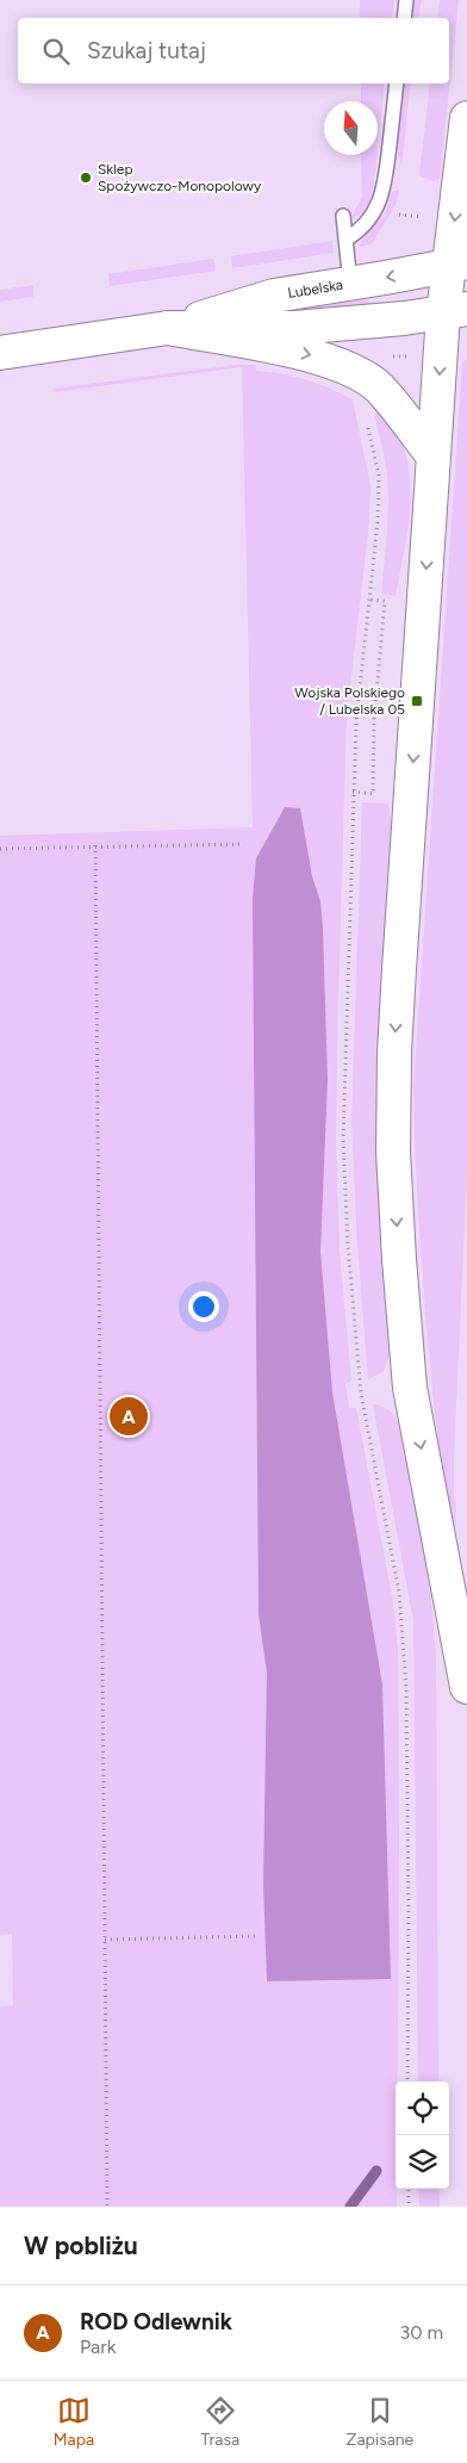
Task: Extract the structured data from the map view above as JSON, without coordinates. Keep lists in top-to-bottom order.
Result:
{
  "streets": {
    "main road": ["Lubelska"]
  },
  "places": {
    "other": ["Sklep Spożywczo-Monopolowy"],
    "transit": ["Wojska Polskiego / Lubelska 05"]
  },
  "north": "top",
  "page": {
    "search": "Szukaj tutaj",
    "pins": "A",
    "heading": "W pobliżu",
    "list": [
      {
        "mark": "A",
        "name": "ROD Odlewnik",
        "note": "Park",
        "value": "30 m"
      }
    ],
    "nav": ["Mapa", "Trasa", "Zapisane"]
  }
}
